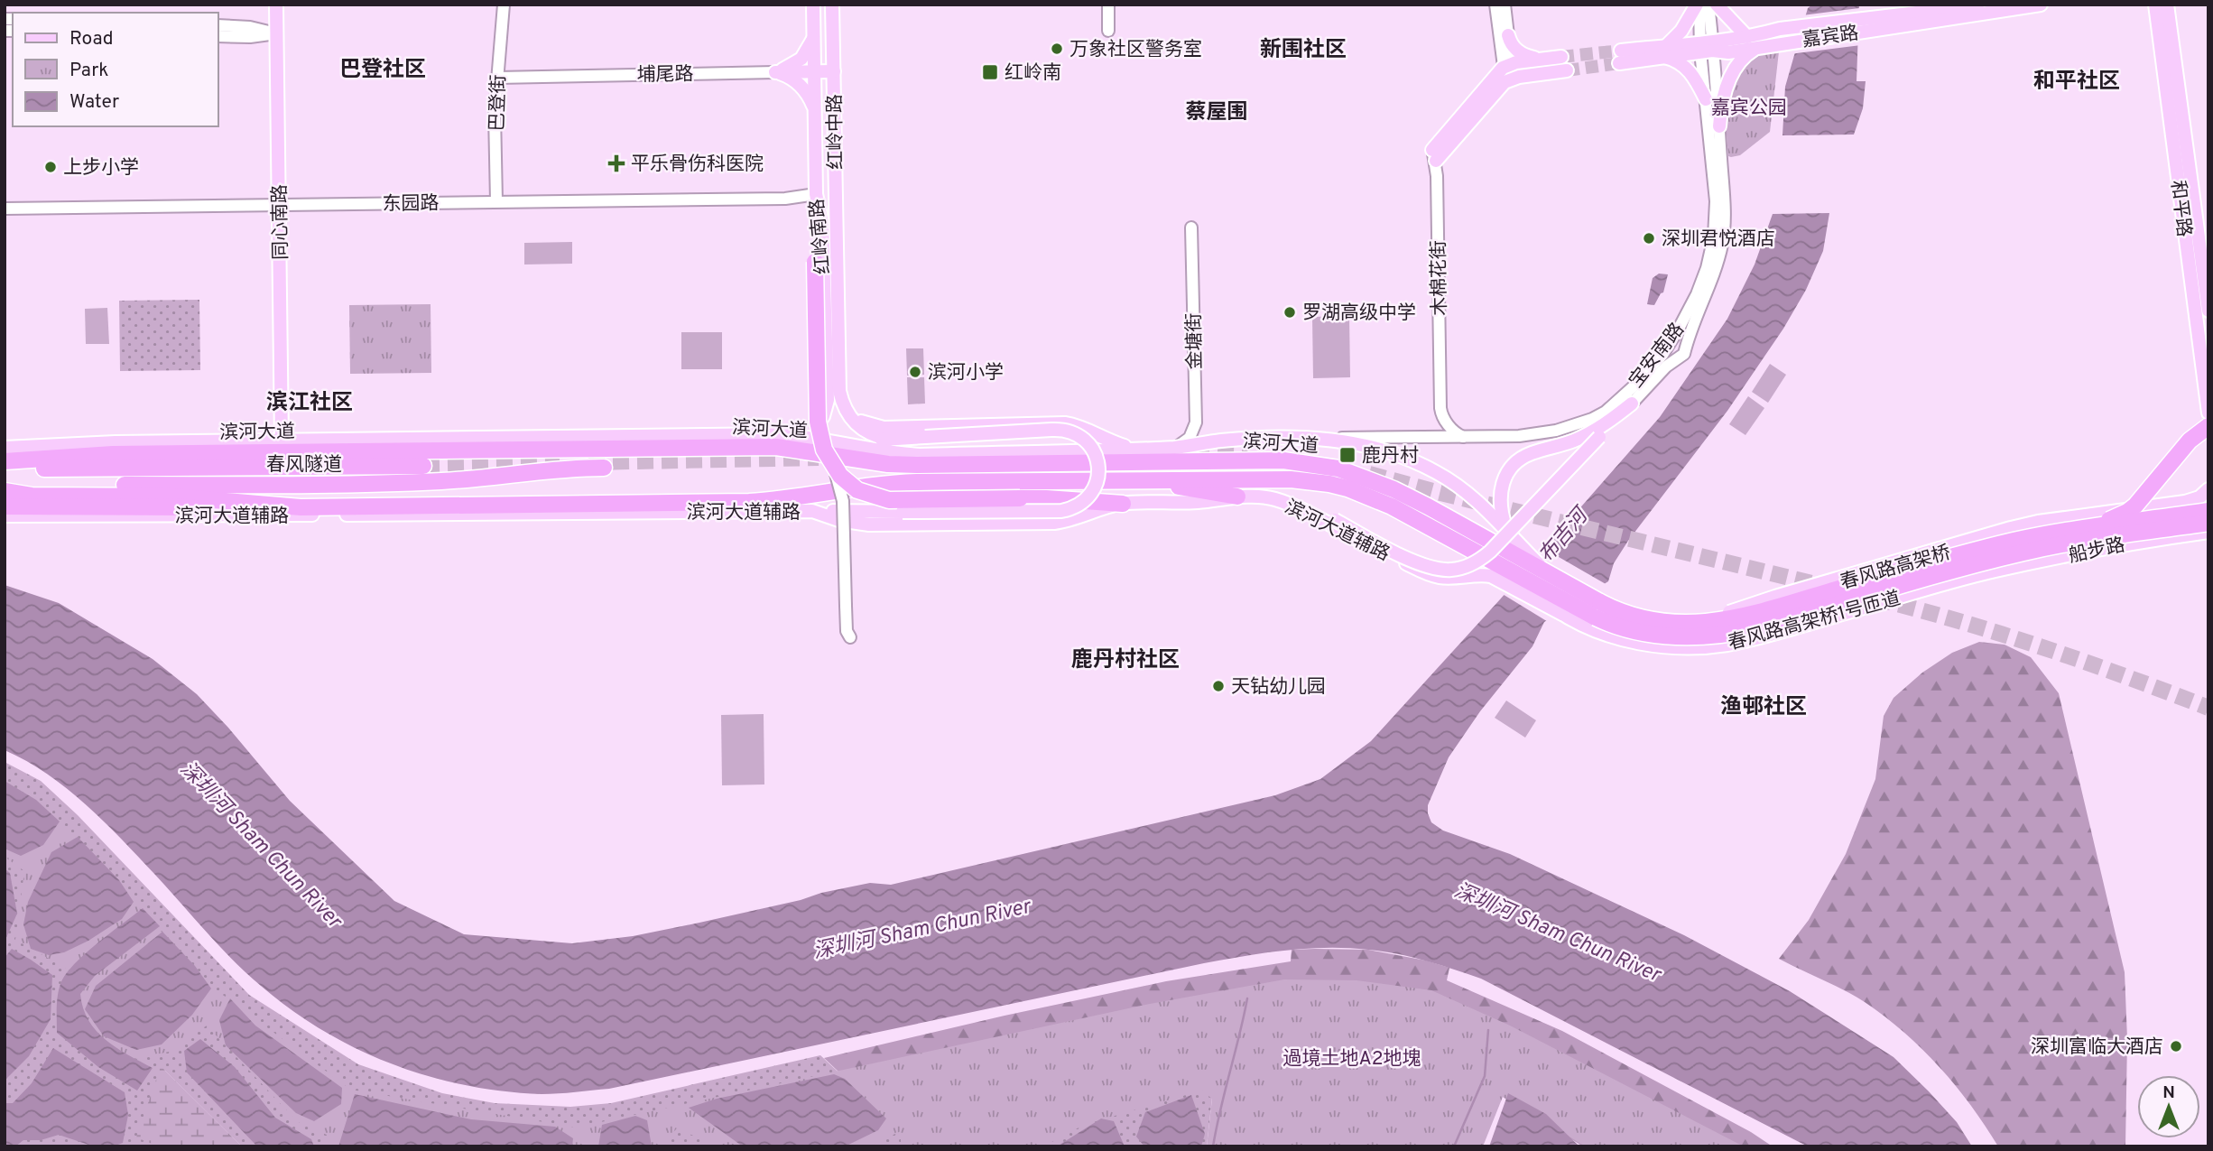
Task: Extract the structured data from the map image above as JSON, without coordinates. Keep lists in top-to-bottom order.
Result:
{
  "streets": {
    "highway": ["滨河大道", "春风隧道", "春风路高架桥"],
    "main road": [
      "嘉宾路",
      "埔尾路",
      "红岭中路",
      "和平路",
      "同心南路",
      "红岭南路",
      "滨河大道辅路",
      "船步路",
      "春风路高架桥1号匝道"
    ],
    "street": [
      "巴登街",
      "东园路",
      "木棉花街",
      "金塘街",
      "宝安南路"
    ]
  },
  "crossings": [
    ["嘉宾路", "宝安南路"],
    ["埔尾路", "巴登街"],
    ["埔尾路", "红岭中路"],
    ["埔尾路", "红岭南路"],
    ["巴登街", "东园路"],
    ["红岭中路", "滨河大道辅路"],
    ["东园路", "同心南路"],
    ["东园路", "红岭南路"],
    ["同心南路", "滨河大道辅路"],
    ["红岭南路", "滨河大道辅路"],
    ["木棉花街", "宝安南路"],
    ["金塘街", "滨河大道辅路"],
    ["宝安南路", "滨河大道辅路"],
    ["滨河大道", "滨河大道辅路"],
    ["滨河大道辅路", "春风路高架桥1号匝道"],
    ["船步路", "春风路高架桥"],
    ["船步路", "春风路高架桥1号匝道"]
  ],
  "districts": [
    "新围社区",
    "巴登社区",
    "和平社区",
    "蔡屋围",
    "滨江社区",
    "鹿丹村社区",
    "渔邨社区"
  ],
  "water": ["布吉河", "深圳河 Sham Chun River"],
  "parks": ["嘉宾公园", "過境土地A2地塊"],
  "places": {
    "other": [
      "万象社区警务室",
      "上步小学",
      "深圳君悦酒店",
      "罗湖高级中学",
      "滨河小学",
      "天钻幼儿园",
      "深圳富临大酒店"
    ],
    "transit": ["红岭南", "鹿丹村"],
    "health": ["平乐骨伤科医院"]
  },
  "legend": ["Road", "Park", "Water"],
  "north": "top"
}
